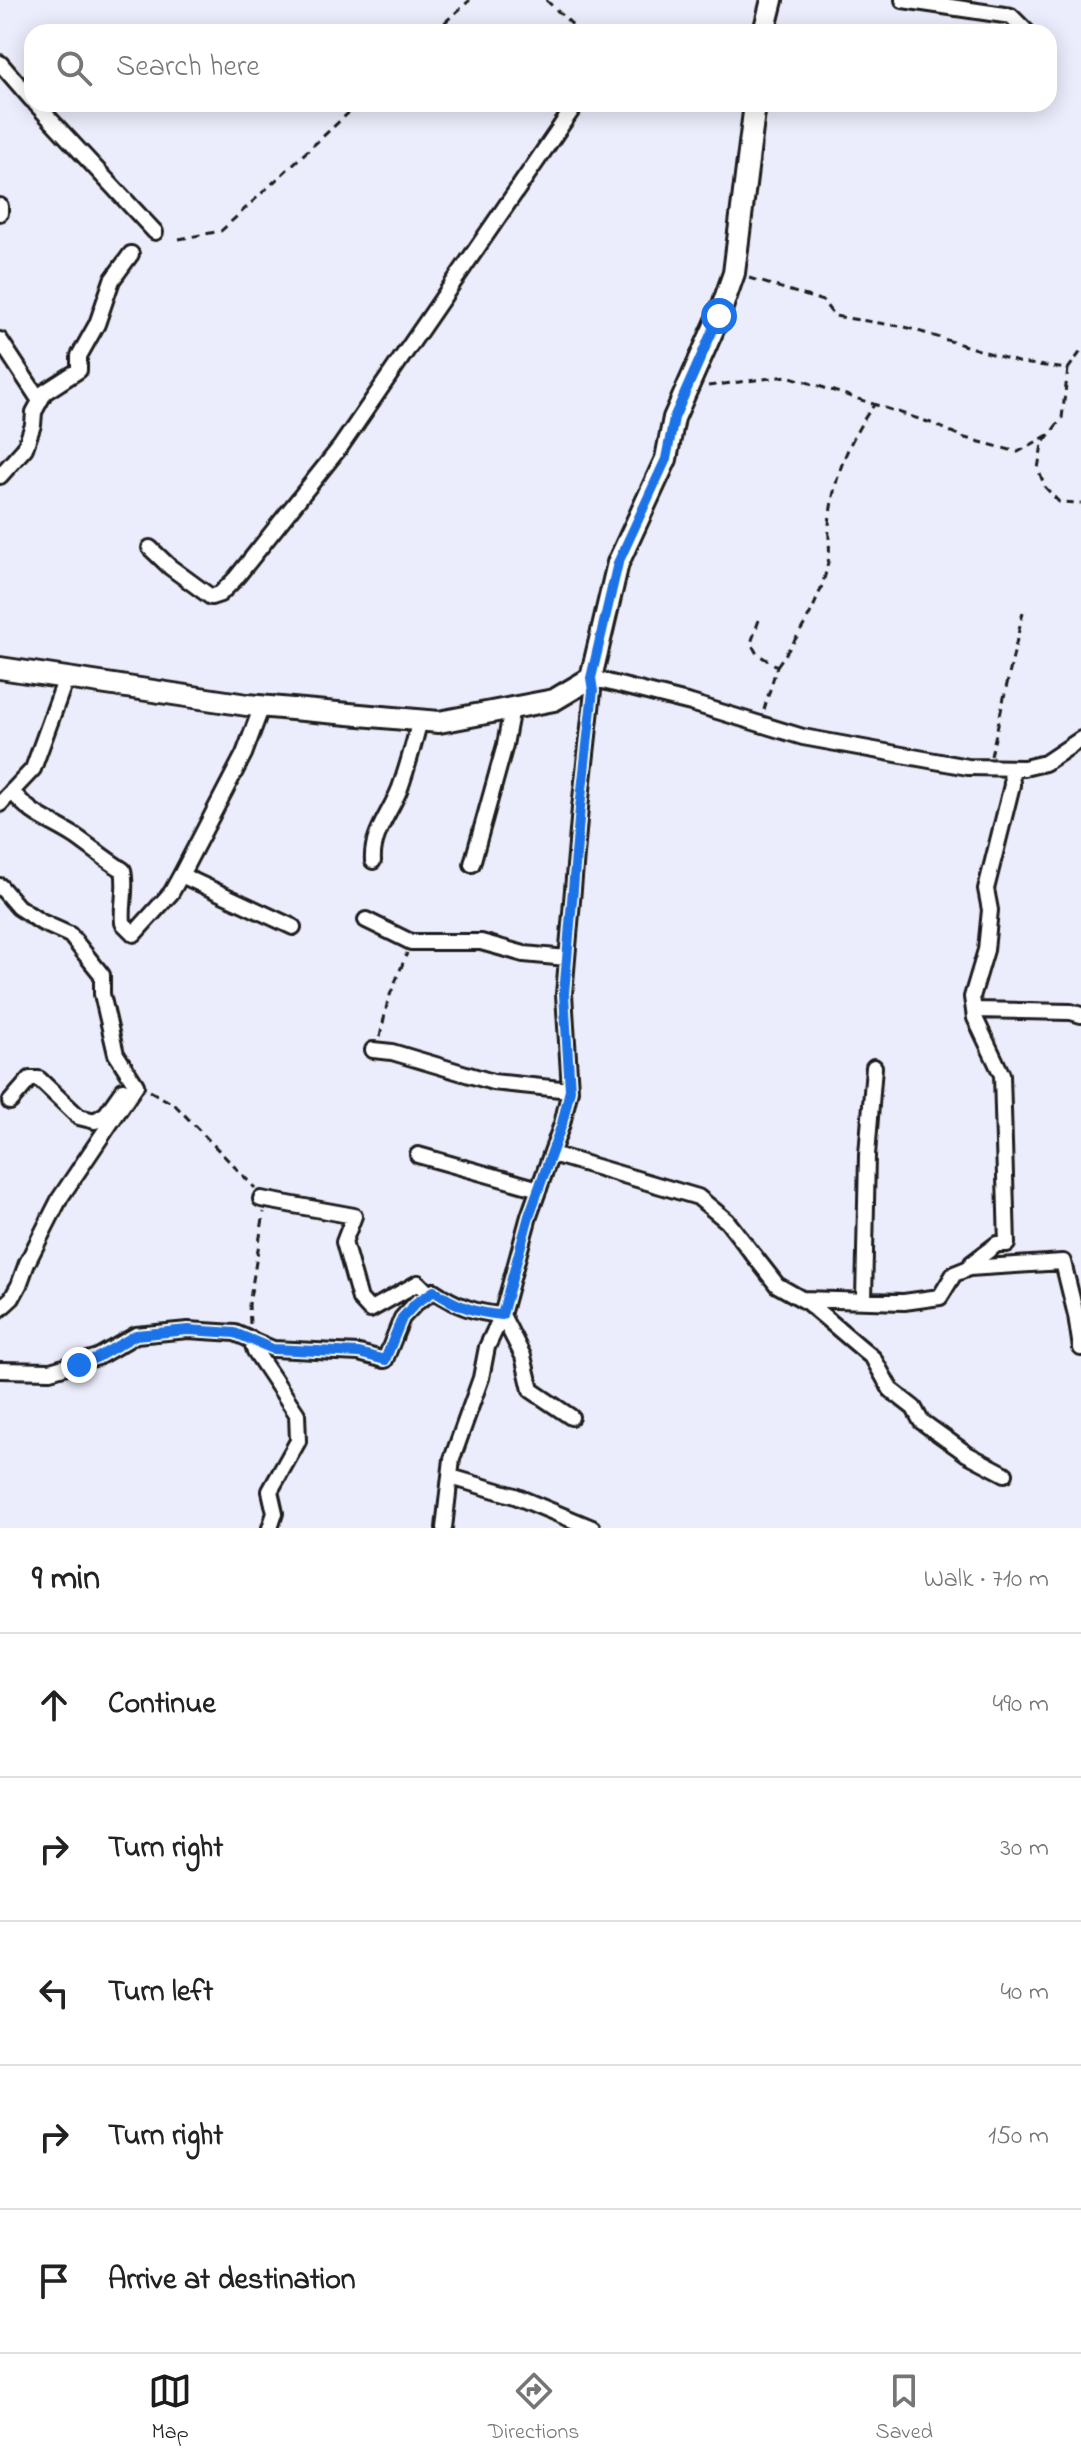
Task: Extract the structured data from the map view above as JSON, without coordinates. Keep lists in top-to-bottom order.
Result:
{
  "page": {
    "search": "Search here",
    "heading": ["9 min", "Walk · 710 m"],
    "list": [
      ["Continue", "490 m"],
      ["Turn right", "30 m"],
      ["Turn left", "40 m"],
      ["Turn right", "150 m"],
      "Arrive at destination"
    ],
    "nav": ["Map", "Directions", "Saved"]
  }
}
